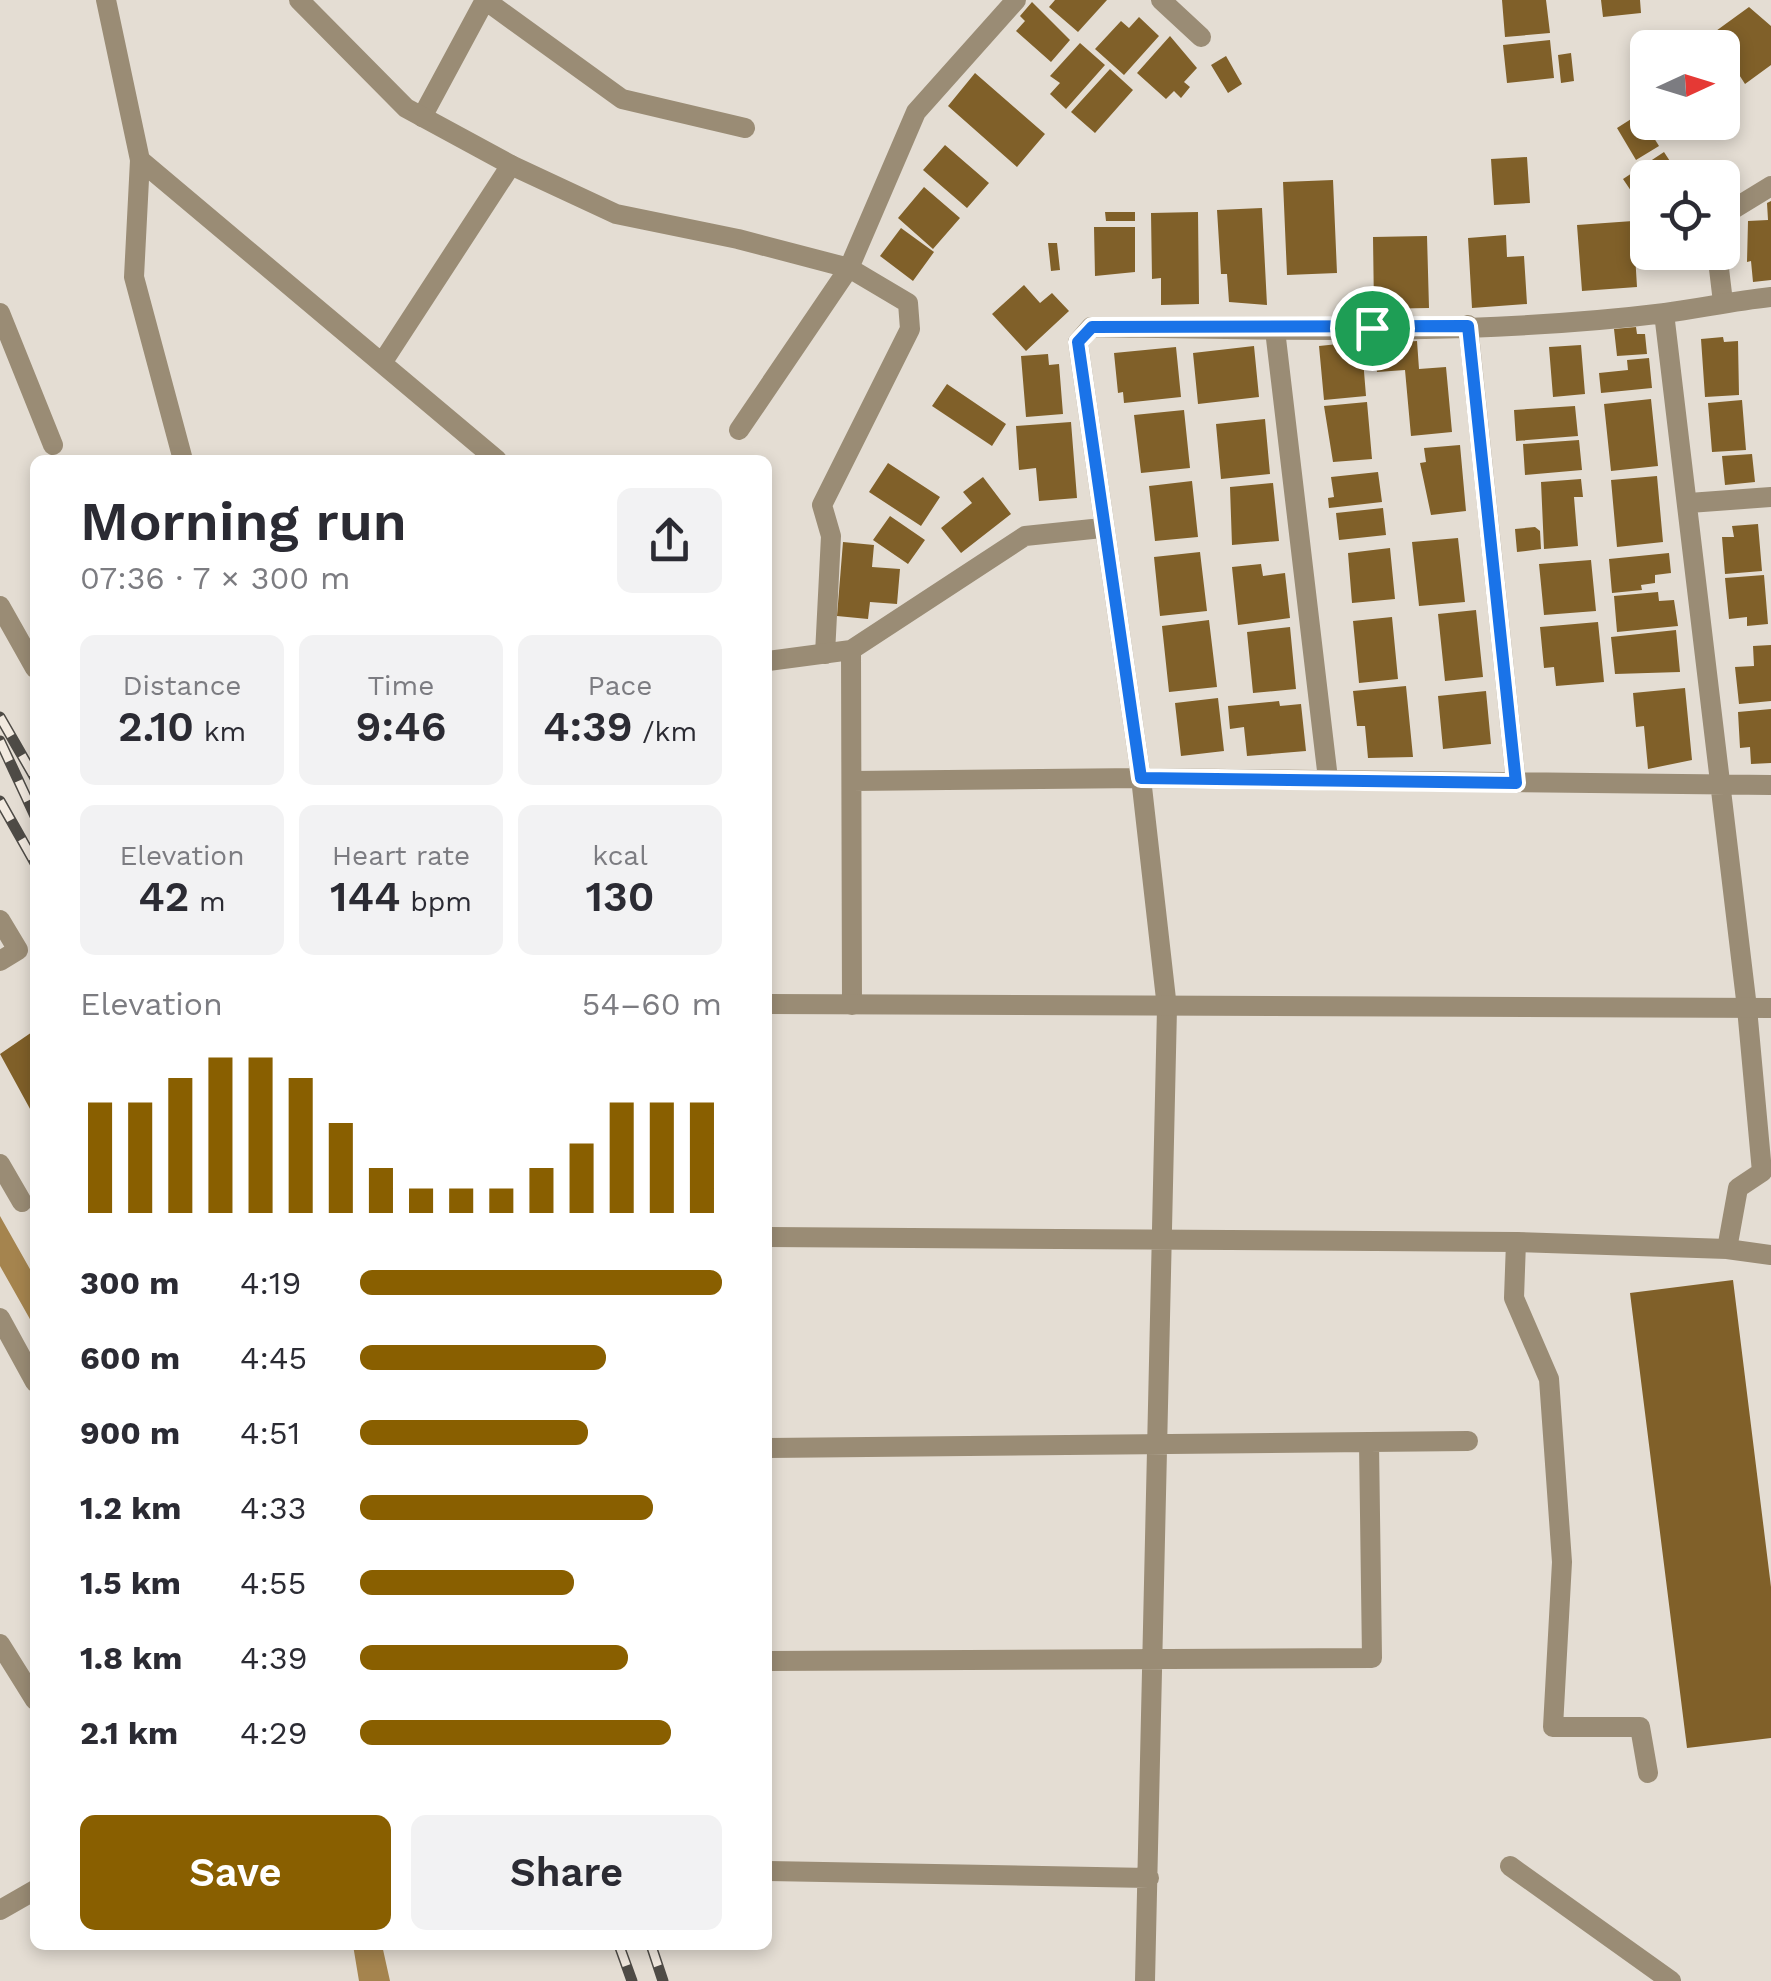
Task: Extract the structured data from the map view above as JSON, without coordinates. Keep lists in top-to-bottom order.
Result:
{
  "north": "right",
  "page": {
    "heading": ["Morning run", "07:36 · 7 × 300 m"],
    "stats": [
      ["Distance", "2.10 km"],
      ["Time", "9:46"],
      ["Pace", "4:39 /km"],
      ["Elevation", "42 m"],
      ["Heart rate", "144 bpm"],
      ["kcal", "130"]
    ],
    "chart": ["Elevation", "54–60 m"],
    "list": [
      {
        "name": "300 m",
        "note": "4:19"
      },
      {
        "name": "600 m",
        "note": "4:45"
      },
      {
        "name": "900 m",
        "note": "4:51"
      },
      {
        "name": "1.2 km",
        "note": "4:33"
      },
      {
        "name": "1.5 km",
        "note": "4:55"
      },
      {
        "name": "1.8 km",
        "note": "4:39"
      },
      {
        "name": "2.1 km",
        "note": "4:29"
      }
    ],
    "buttons": ["Save", "Share"]
  }
}
